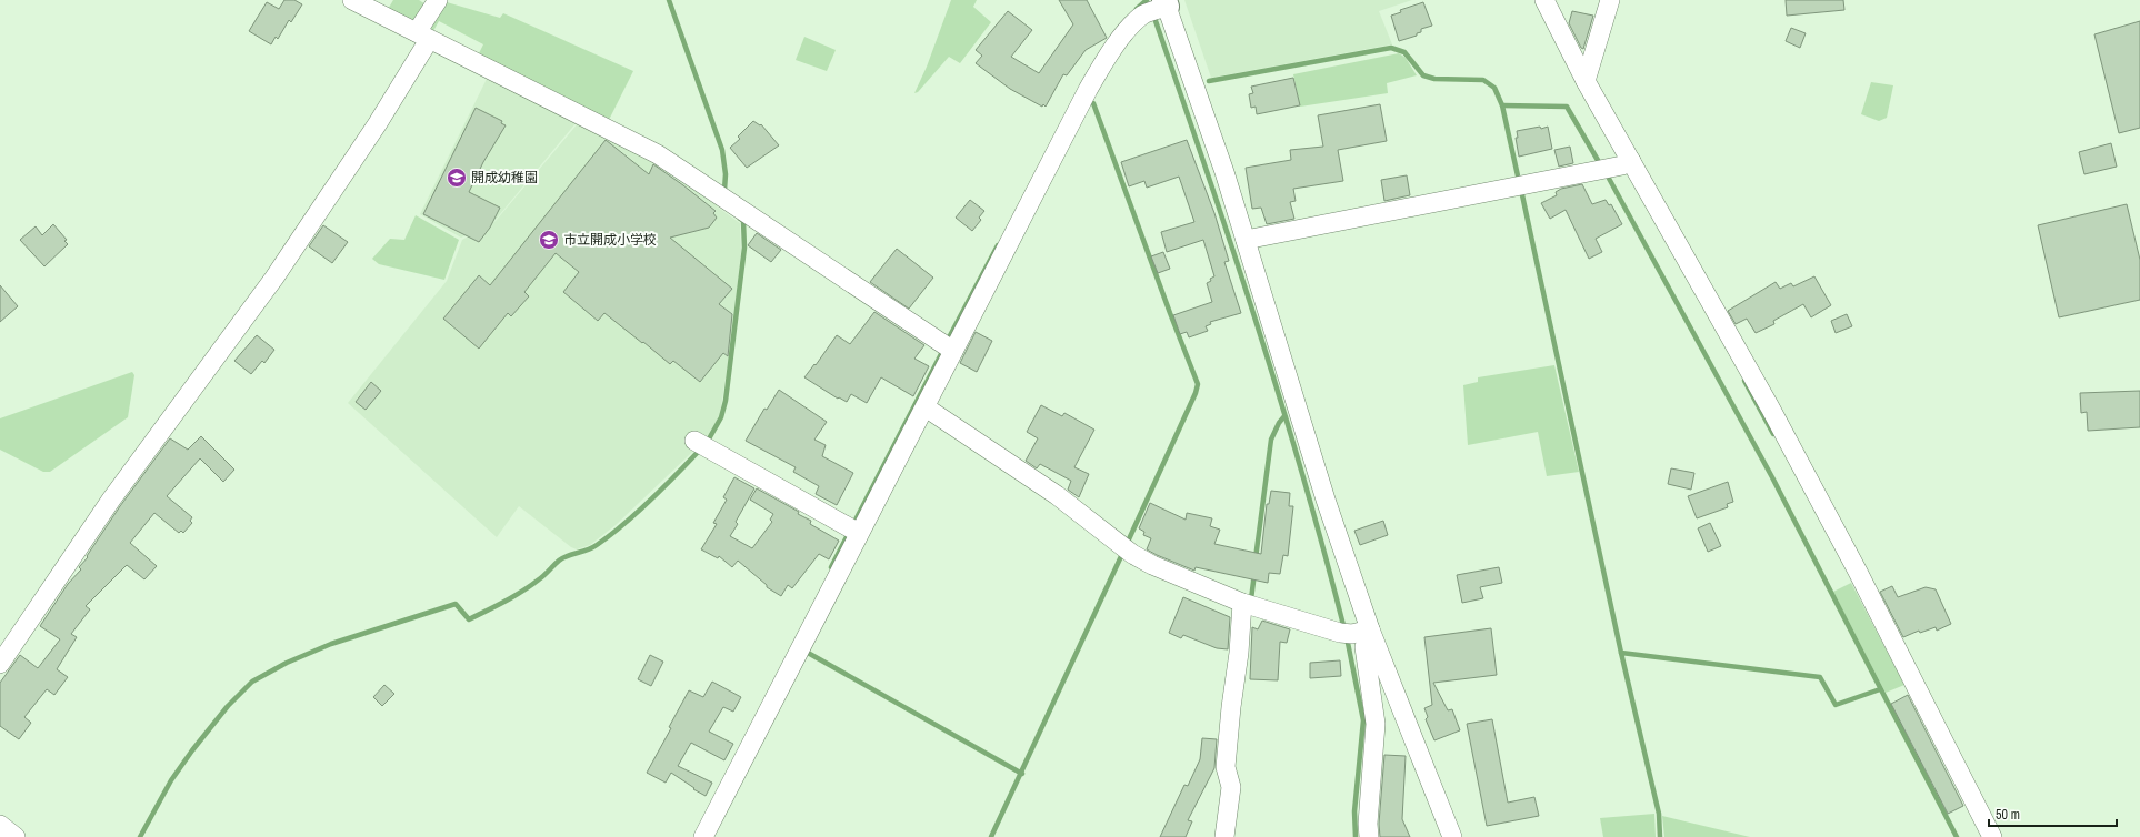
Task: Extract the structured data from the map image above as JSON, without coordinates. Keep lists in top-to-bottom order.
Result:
{
  "places": {
    "school or university": ["開成幼稚園", "市立開成小学校"]
  },
  "scale_bar": "50 m"
}
